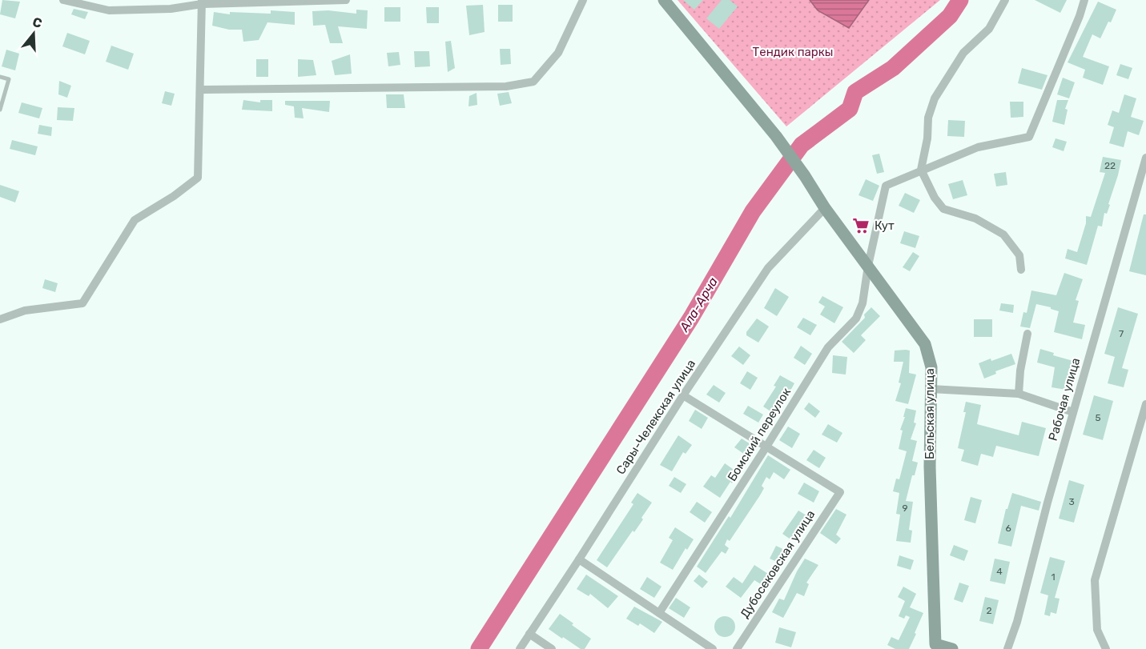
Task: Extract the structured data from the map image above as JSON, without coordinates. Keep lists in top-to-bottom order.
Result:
{
  "streets": {
    "street": [
      "Рабочая улица",
      "Бельская улица",
      "Сары-Челекская улица",
      "Бомский переулок",
      "Дубосековская улица"
    ]
  },
  "crossings": [
    ["Бельская улица", "Сары-Челекская улица"],
    ["Бельская улица", "Бомский переулок"],
    ["Бомский переулок", "Дубосековская улица"]
  ],
  "water": ["Ала-Арча"],
  "parks": ["Тендик паркы"],
  "places": {
    "supermarket": ["Кут"]
  },
  "house_numbers": [
    "22",
    "7",
    "5",
    "3",
    "9",
    "6",
    "4",
    "1",
    "2"
  ],
  "north": "top"
}
